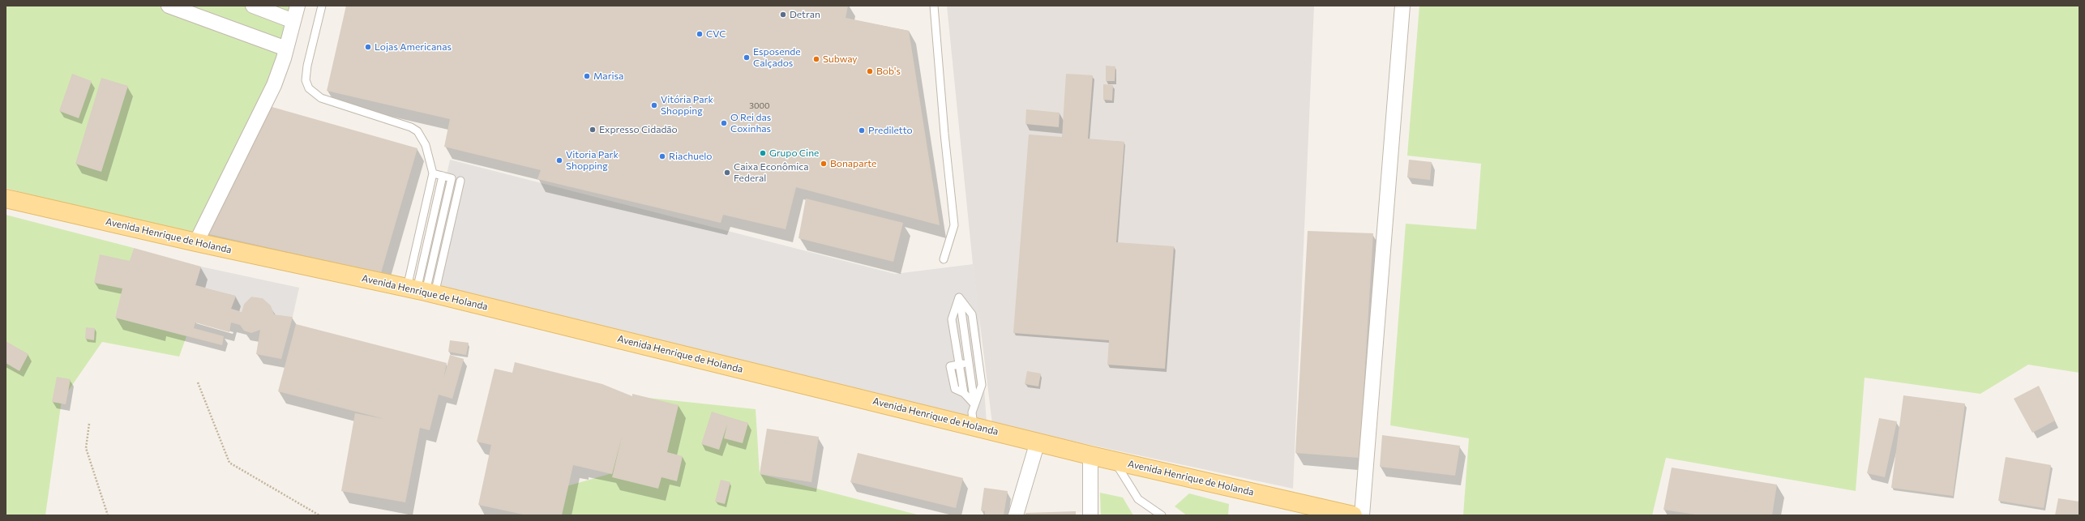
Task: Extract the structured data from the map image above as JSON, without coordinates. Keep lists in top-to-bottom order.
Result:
{
  "streets": {
    "main road": ["Avenida Henrique de Holanda"]
  },
  "places": [
    "Detran",
    "CVC",
    "Lojas Americanas",
    "Esposende Calçados",
    "Subway",
    "Bob's",
    "Marisa",
    "Vitória Park Shopping",
    "O Rei das Coxinhas",
    "Expresso Cidadão",
    "Prediletto",
    "Grupo Cine",
    "Riachuelo",
    "Vitoria Park Shopping",
    "Bonaparte",
    "Caixa Econômica Federal"
  ],
  "house_numbers": ["3000"]
}
